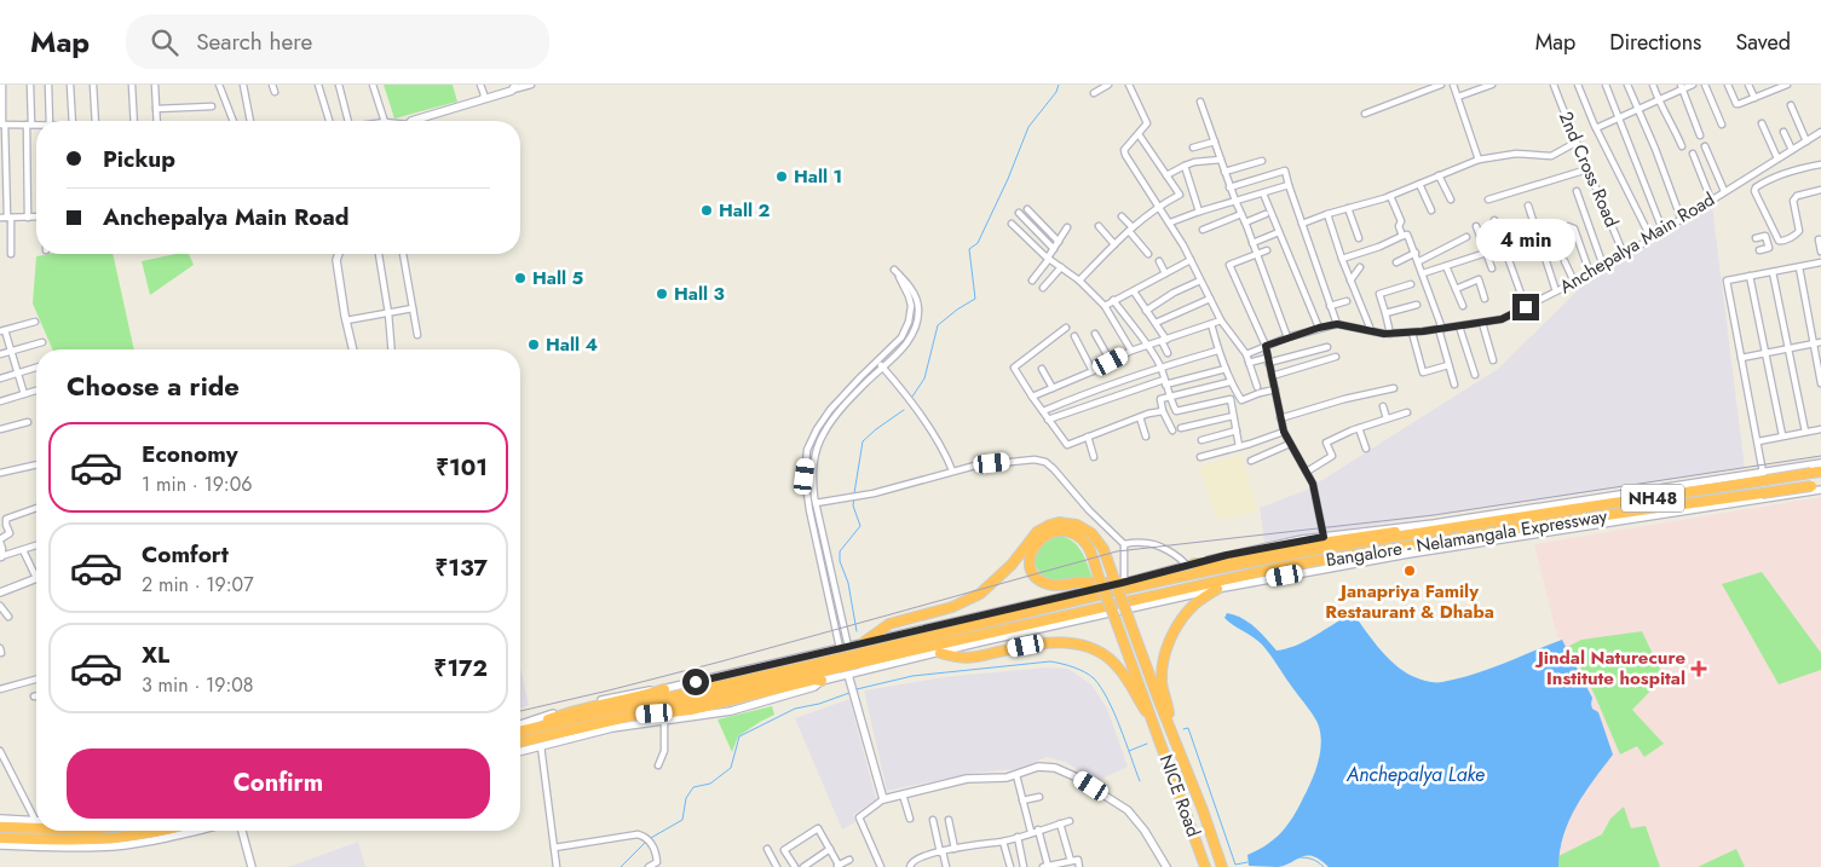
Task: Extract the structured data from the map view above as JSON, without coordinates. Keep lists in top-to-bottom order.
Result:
{
  "streets": {
    "highway": ["NH48", "Bangalore - Nelamangala Expressway", "NICE Road"],
    "street": ["2nd Cross Road", "Anchepalya Main Road"]
  },
  "crossings": [
    ["2nd Cross Road", "Anchepalya Main Road"]
  ],
  "water": ["Anchepalya Lake"],
  "places": {
    "other": [
      "Hall 1",
      "Hall 2",
      "Hall 5",
      "Hall 3",
      "Hall 4",
      "Janapriya Family Restaurant & Dhaba"
    ],
    "health": ["Jindal Naturecure Institute hospital"]
  },
  "page": {
    "header": "Map",
    "search": "Search here",
    "nav": ["Map", "Directions", "Saved"],
    "banner": ["Pickup", "Anchepalya Main Road"],
    "bubble": "4 min",
    "heading": "Choose a ride",
    "list": [
      {
        "name": "Economy",
        "note": "1 min · 19:06",
        "value": "₹101"
      },
      {
        "name": "Comfort",
        "note": "2 min · 19:07",
        "value": "₹137"
      },
      {
        "name": "XL",
        "note": "3 min · 19:08",
        "value": "₹172"
      }
    ],
    "buttons": "Confirm"
  }
}
